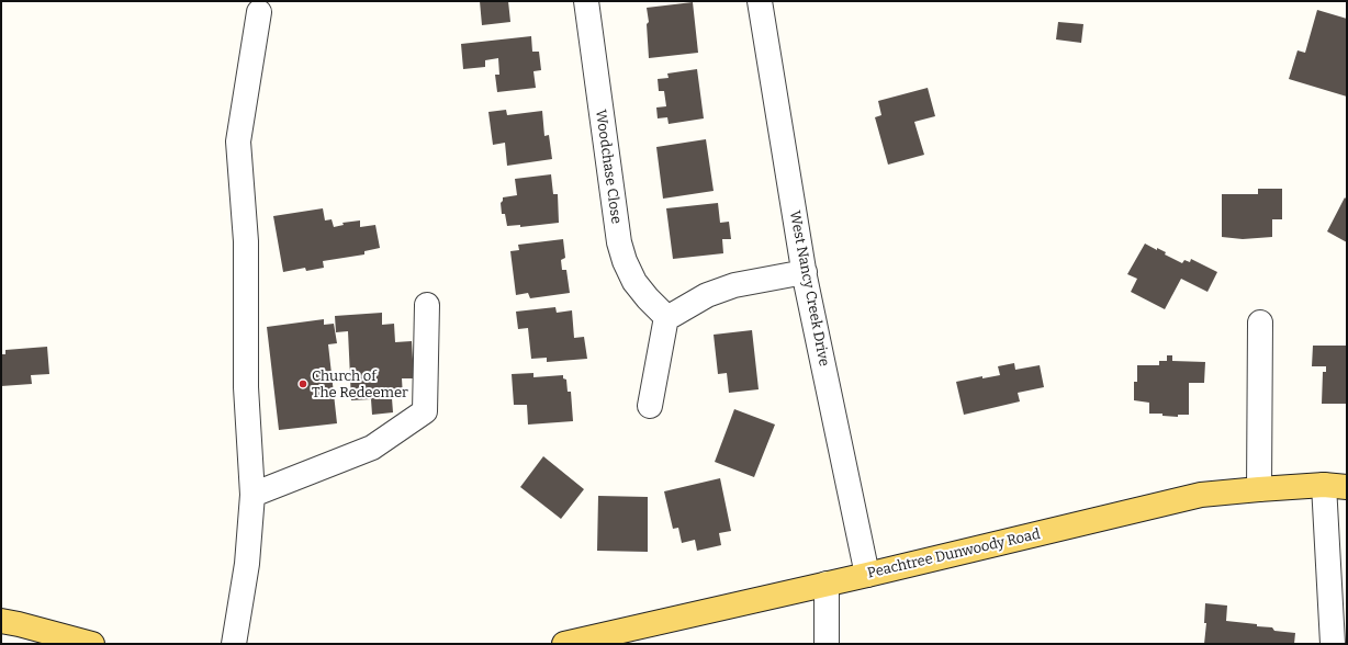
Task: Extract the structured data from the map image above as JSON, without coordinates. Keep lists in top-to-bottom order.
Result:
{
  "streets": {
    "main road": ["Peachtree Dunwoody Road"],
    "street": ["Woodchase Close", "West Nancy Creek Drive"]
  },
  "crossings": [
    ["West Nancy Creek Drive", "Peachtree Dunwoody Road"]
  ],
  "places": ["Church of The Redeemer"]
}
